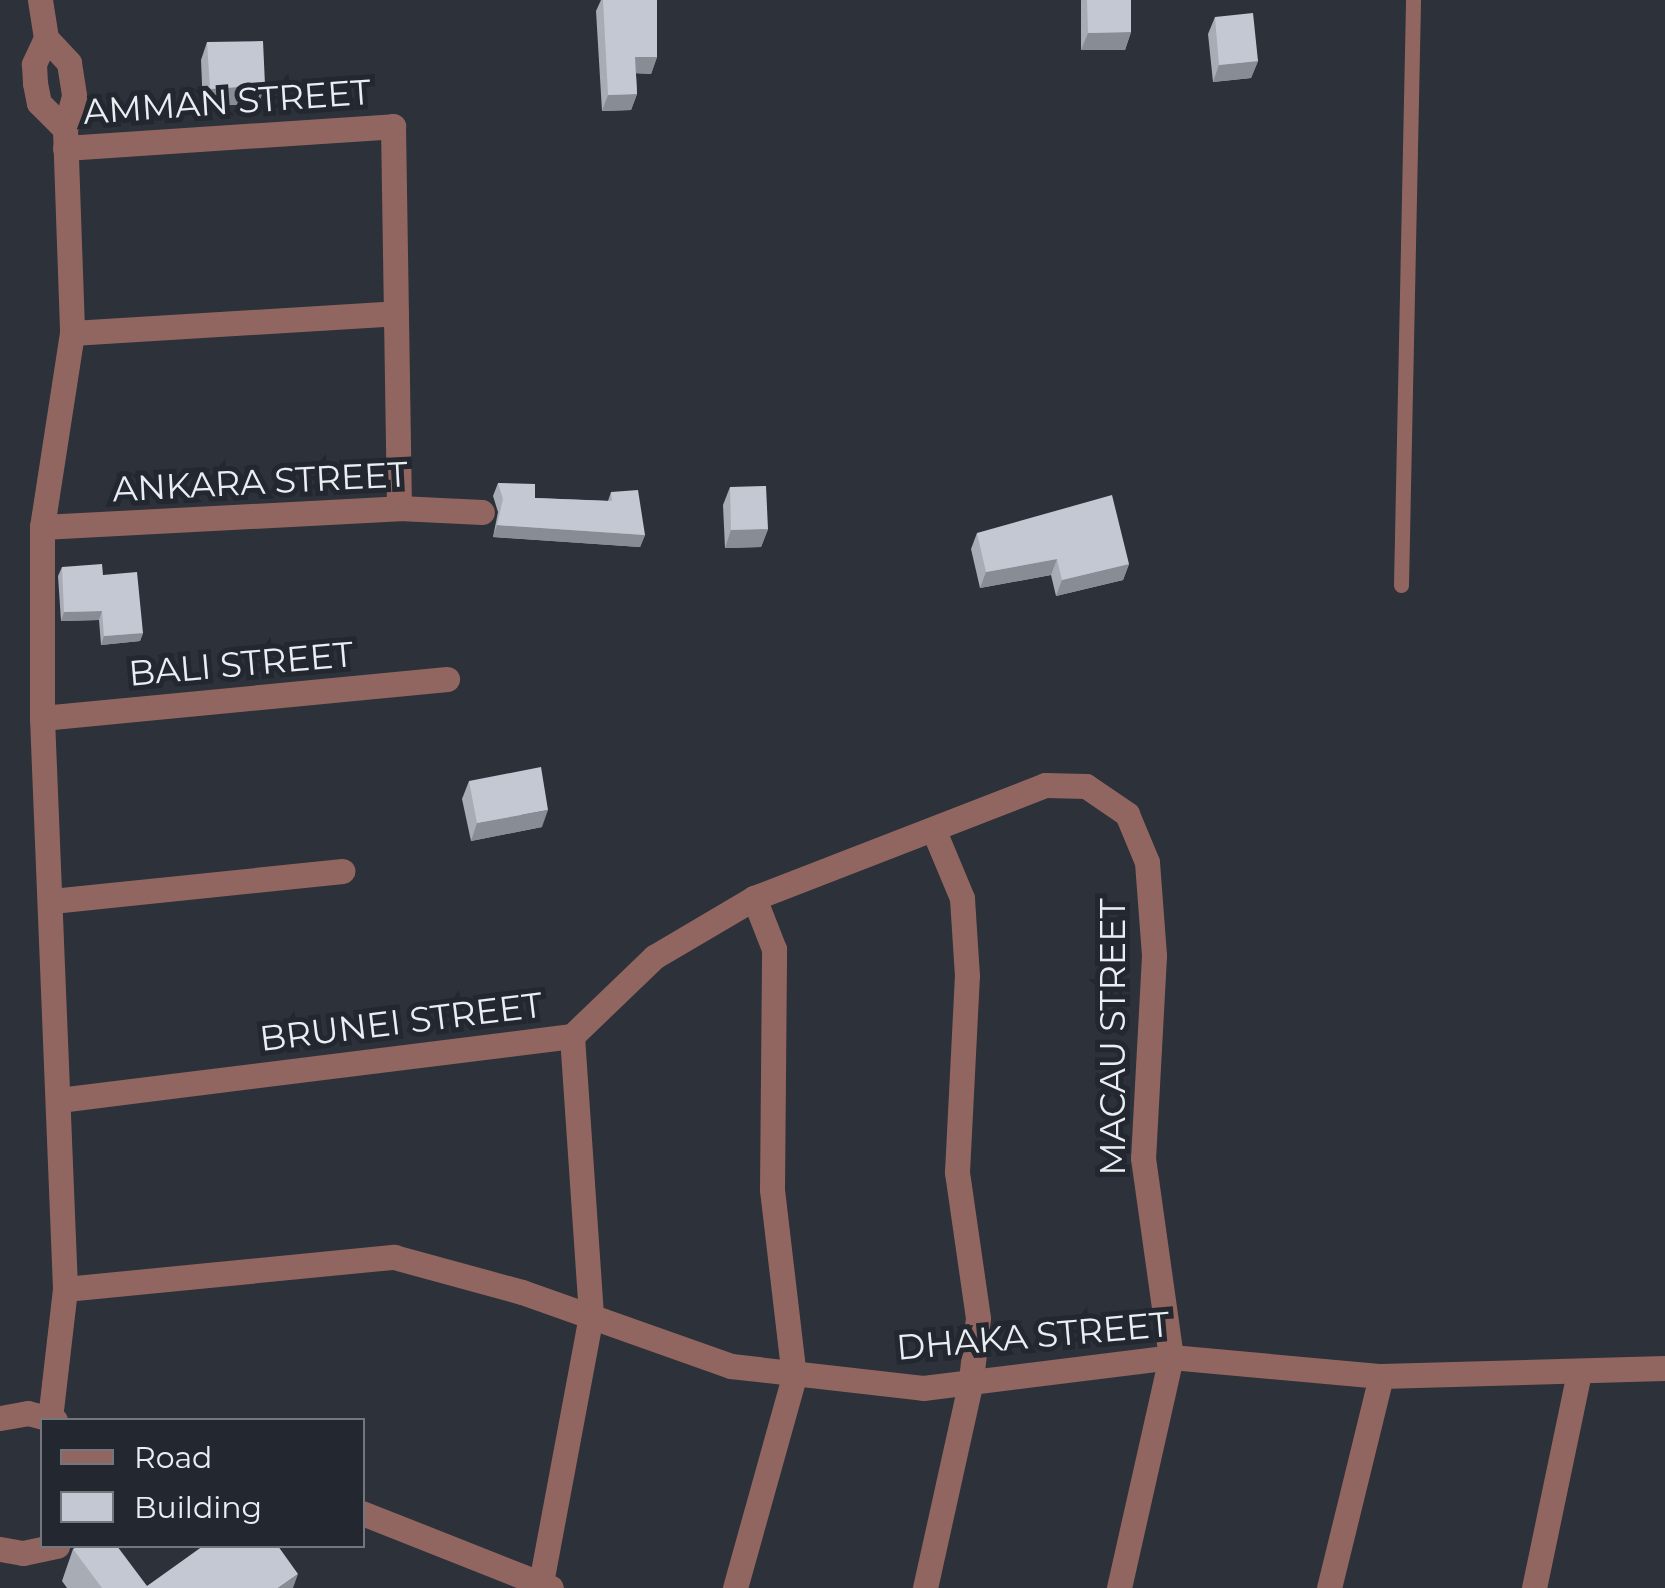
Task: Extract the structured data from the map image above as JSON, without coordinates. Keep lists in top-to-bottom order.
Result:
{
  "streets": {
    "street": [
      "AMMAN STREET",
      "ANKARA STREET",
      "BALI STREET",
      "BRUNEI STREET",
      "MACAU STREET",
      "DHAKA STREET"
    ]
  },
  "crossings": [
    ["BRUNEI STREET", "MACAU STREET"],
    ["MACAU STREET", "DHAKA STREET"]
  ],
  "legend": ["Road", "Building"]
}
